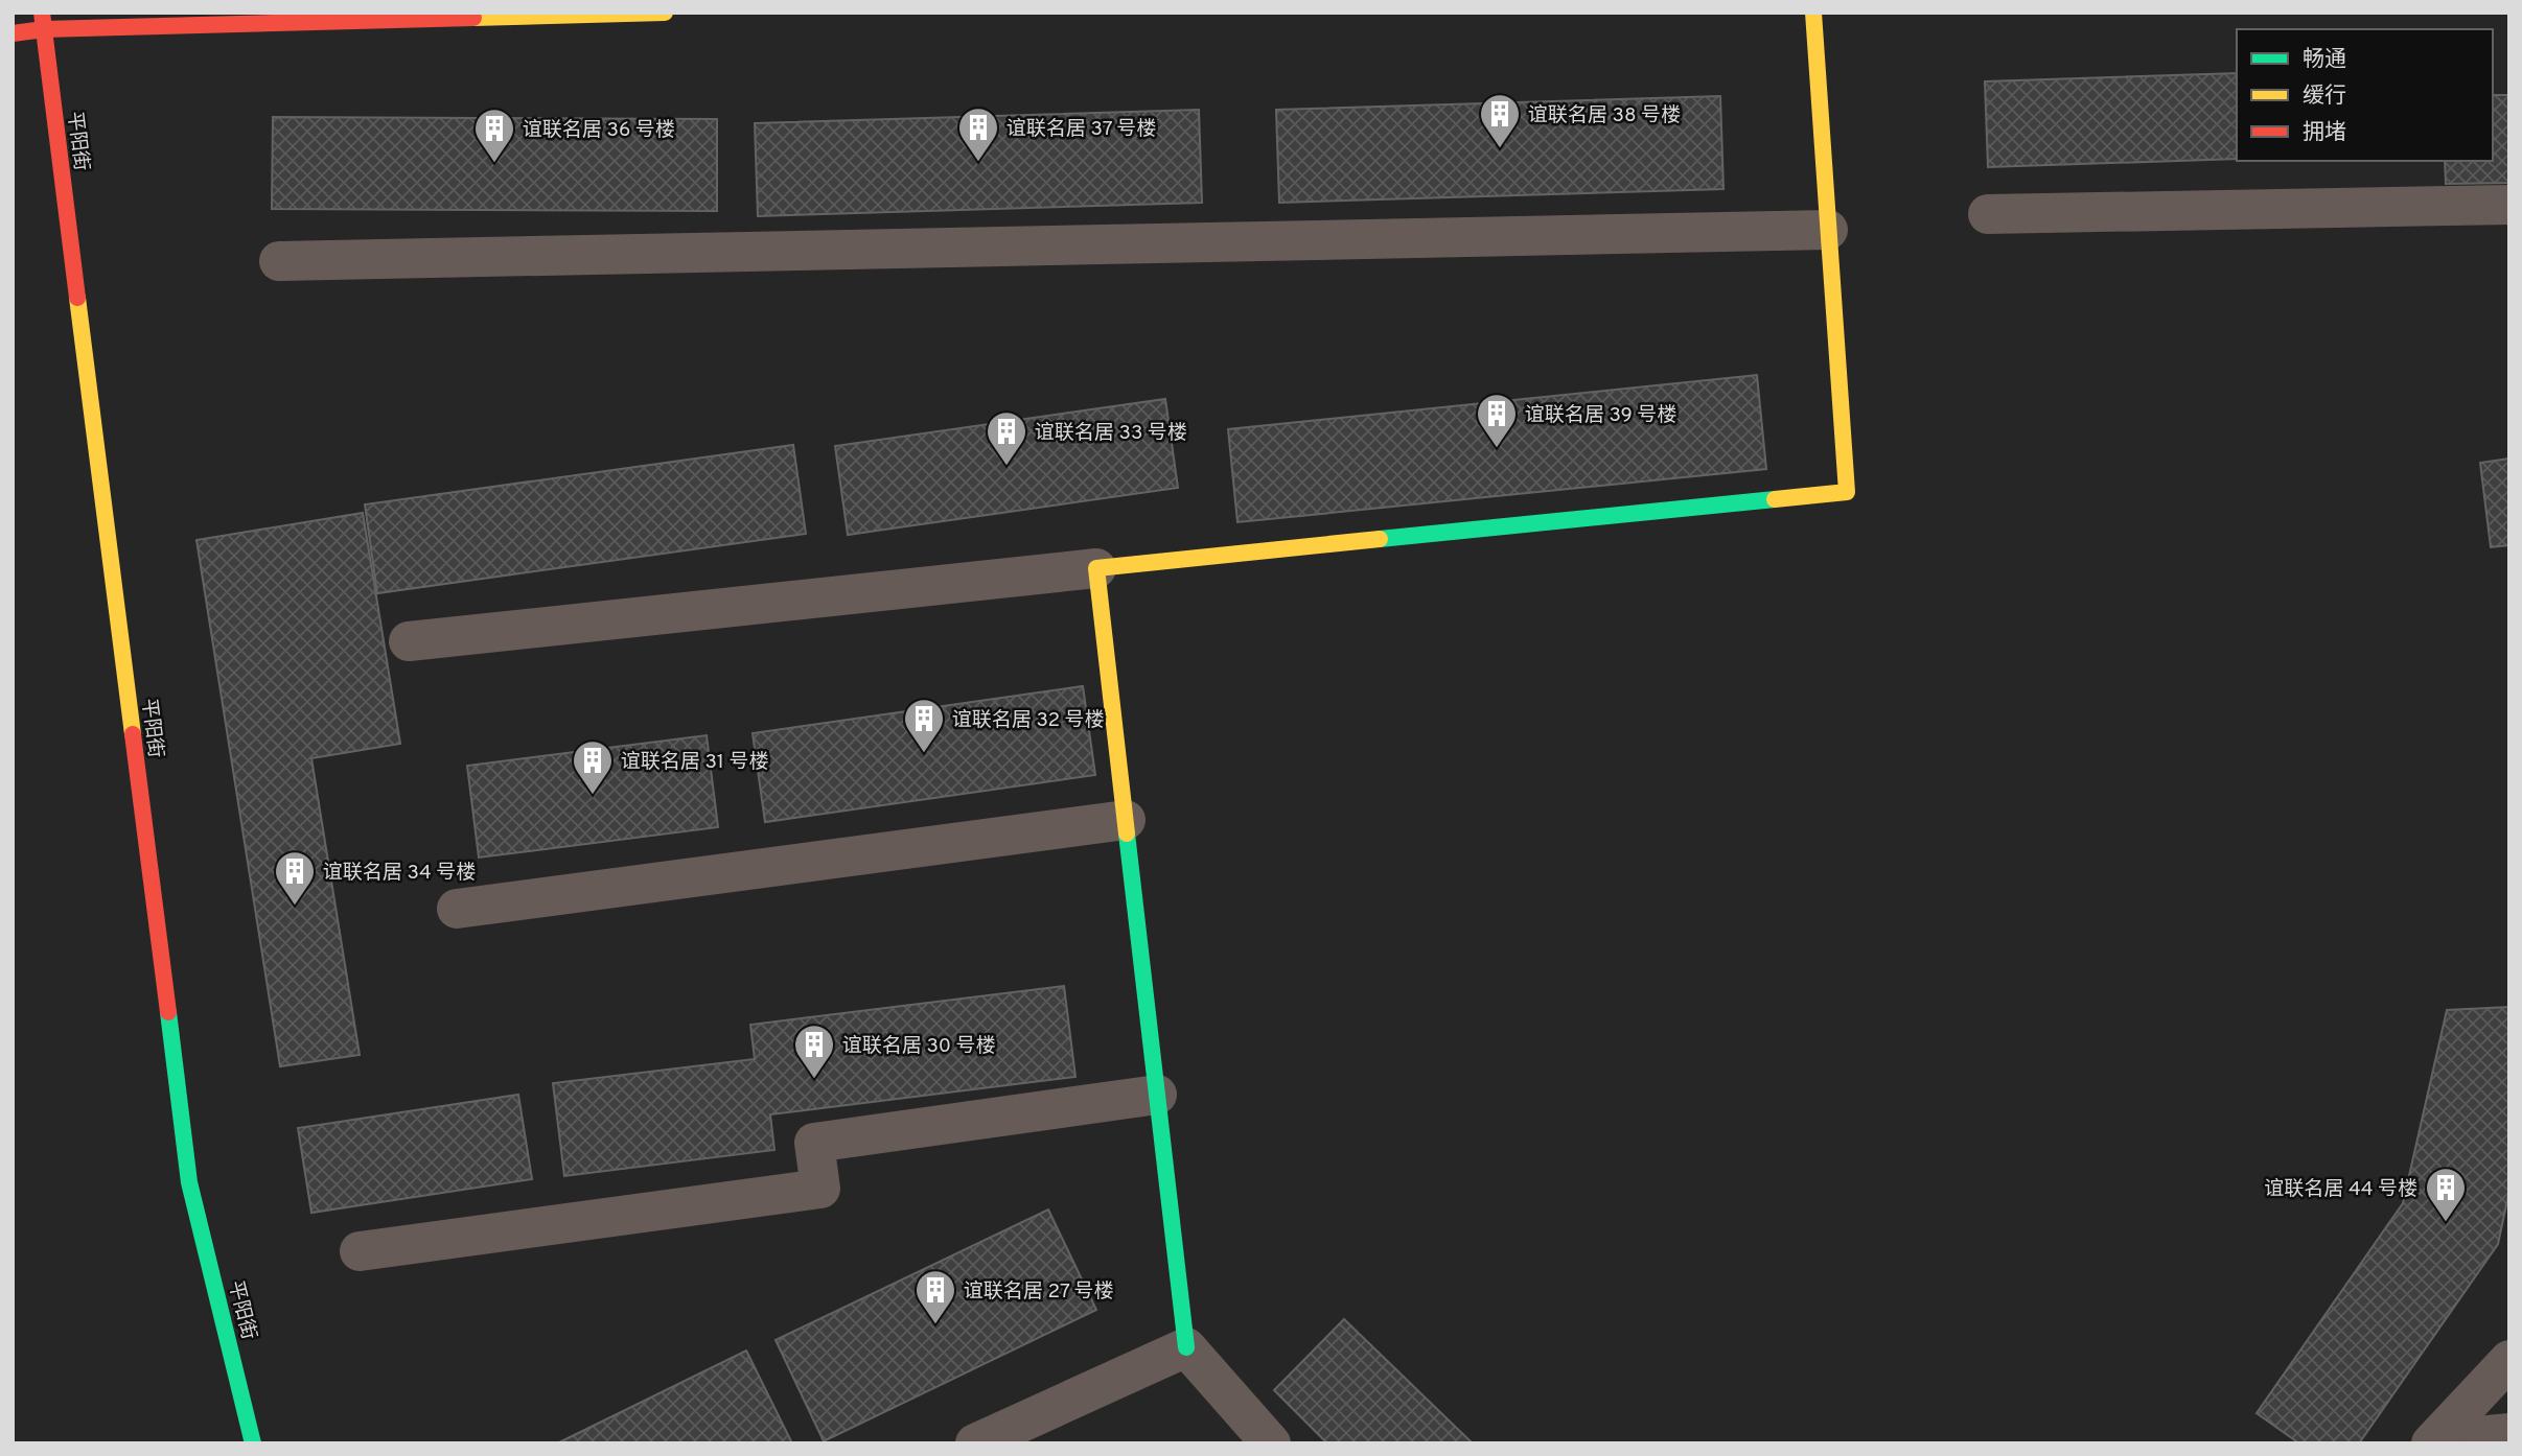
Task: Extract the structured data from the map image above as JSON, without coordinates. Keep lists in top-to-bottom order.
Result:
{
  "streets": {
    "main road": ["平阳街"]
  },
  "places": {
    "building": [
      "谊联名居 38 号楼",
      "谊联名居 37 号楼",
      "谊联名居 36 号楼",
      "谊联名居 39 号楼",
      "谊联名居 33 号楼",
      "谊联名居 32 号楼",
      "谊联名居 31 号楼",
      "谊联名居 34 号楼",
      "谊联名居 30 号楼",
      "谊联名居 44 号楼",
      "谊联名居 27 号楼"
    ]
  },
  "legend": ["畅通", "缓行", "拥堵"]
}
